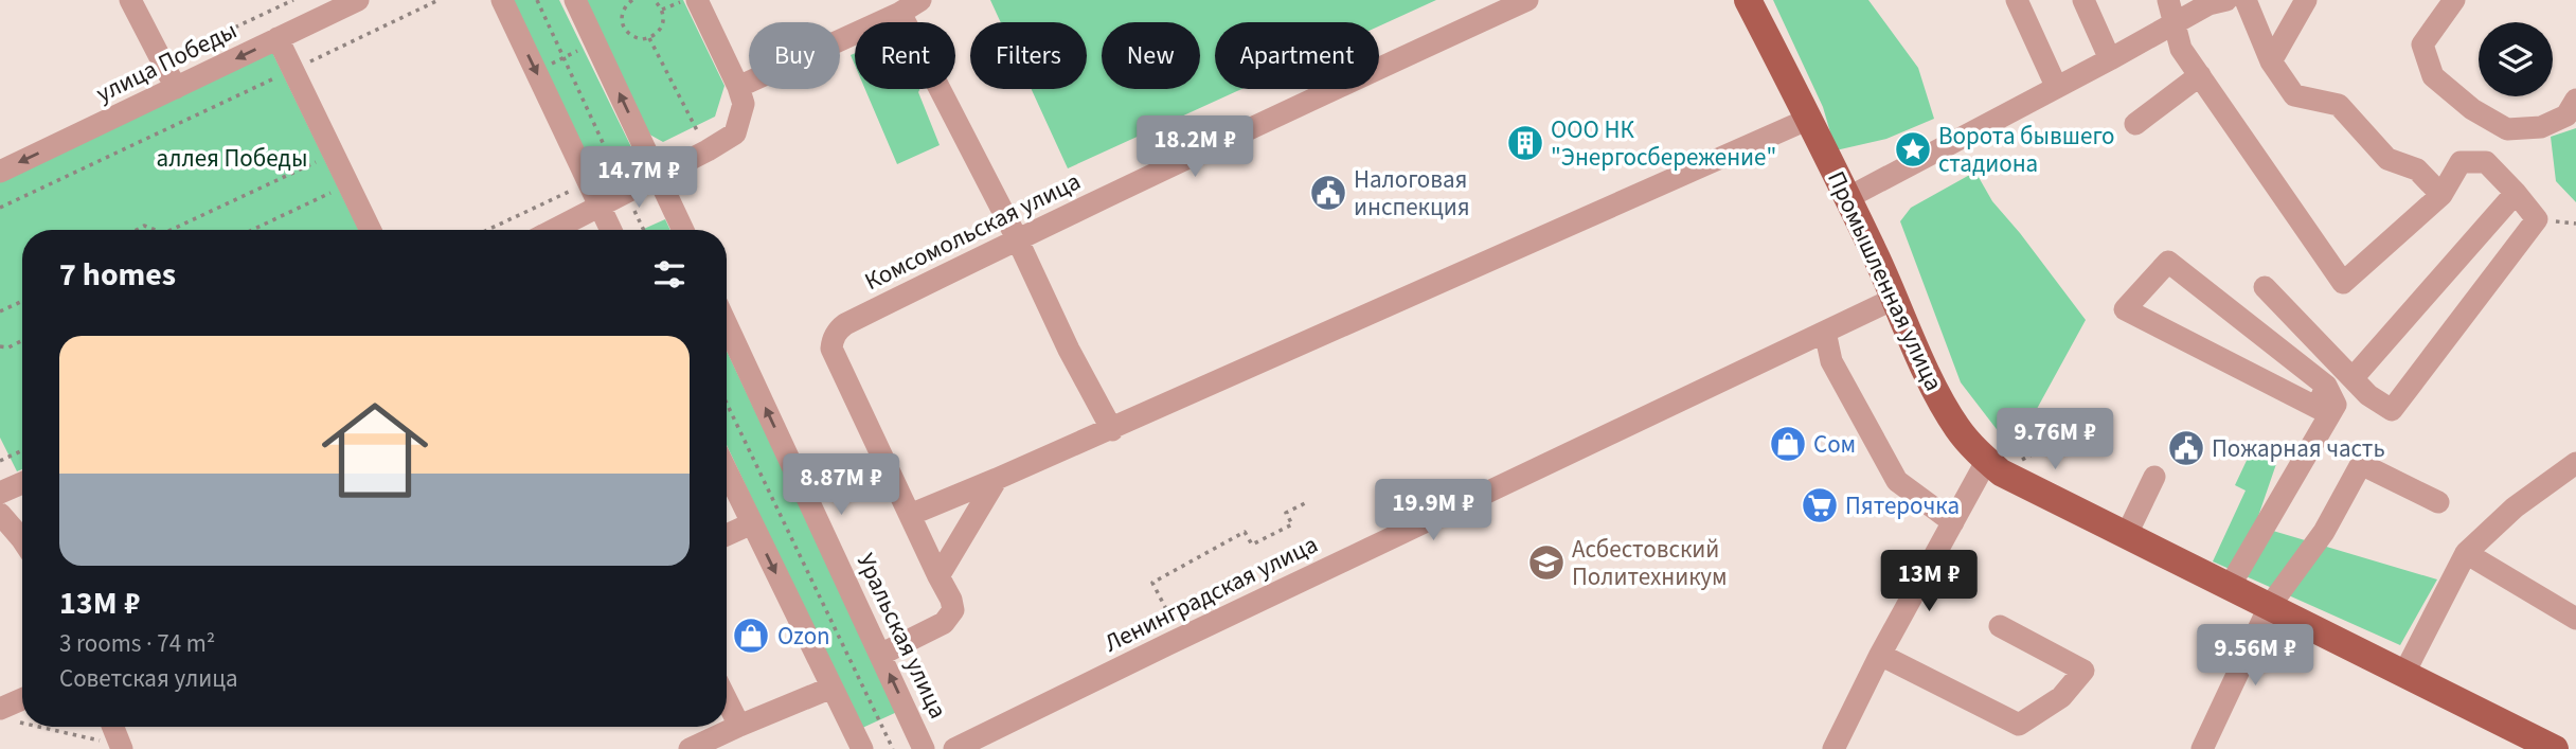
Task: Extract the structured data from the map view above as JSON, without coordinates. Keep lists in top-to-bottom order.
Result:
{
  "streets": {
    "main road": ["Промышленная улица"],
    "street": [
      "улица Победы",
      "Комсомольская улица",
      "Ленинградская улица",
      "Уральская улица"
    ]
  },
  "crossings": [
    ["Промышленная улица", "Ленинградская улица"]
  ],
  "one_way": ["улица Победы"],
  "parks": ["аллея Победы"],
  "places": {
    "building": ["ООО НК \"Энергосбережение\""],
    "place": ["Ворота бывшего стадиона"],
    "public building": ["Налоговая инспекция", "Пожарная часть"],
    "shop": ["Сом", "Ozon"],
    "supermarket": ["Пятерочка"],
    "school or university": ["Асбестовский Политехникум"]
  },
  "page": {
    "chip": [
      "Buy",
      "Rent",
      "Filters",
      "New",
      "Apartment"
    ],
    "price": [
      "18.2M ₽",
      "14.7M ₽",
      "9.76M ₽",
      "8.87M ₽",
      "19.9M ₽",
      "13M ₽",
      "9.56M ₽"
    ],
    "heading": "7 homes",
    "list": [
      {
        "name": "13M ₽",
        "note": "3 rooms · 74 m² · Советская улица"
      }
    ]
  }
}
